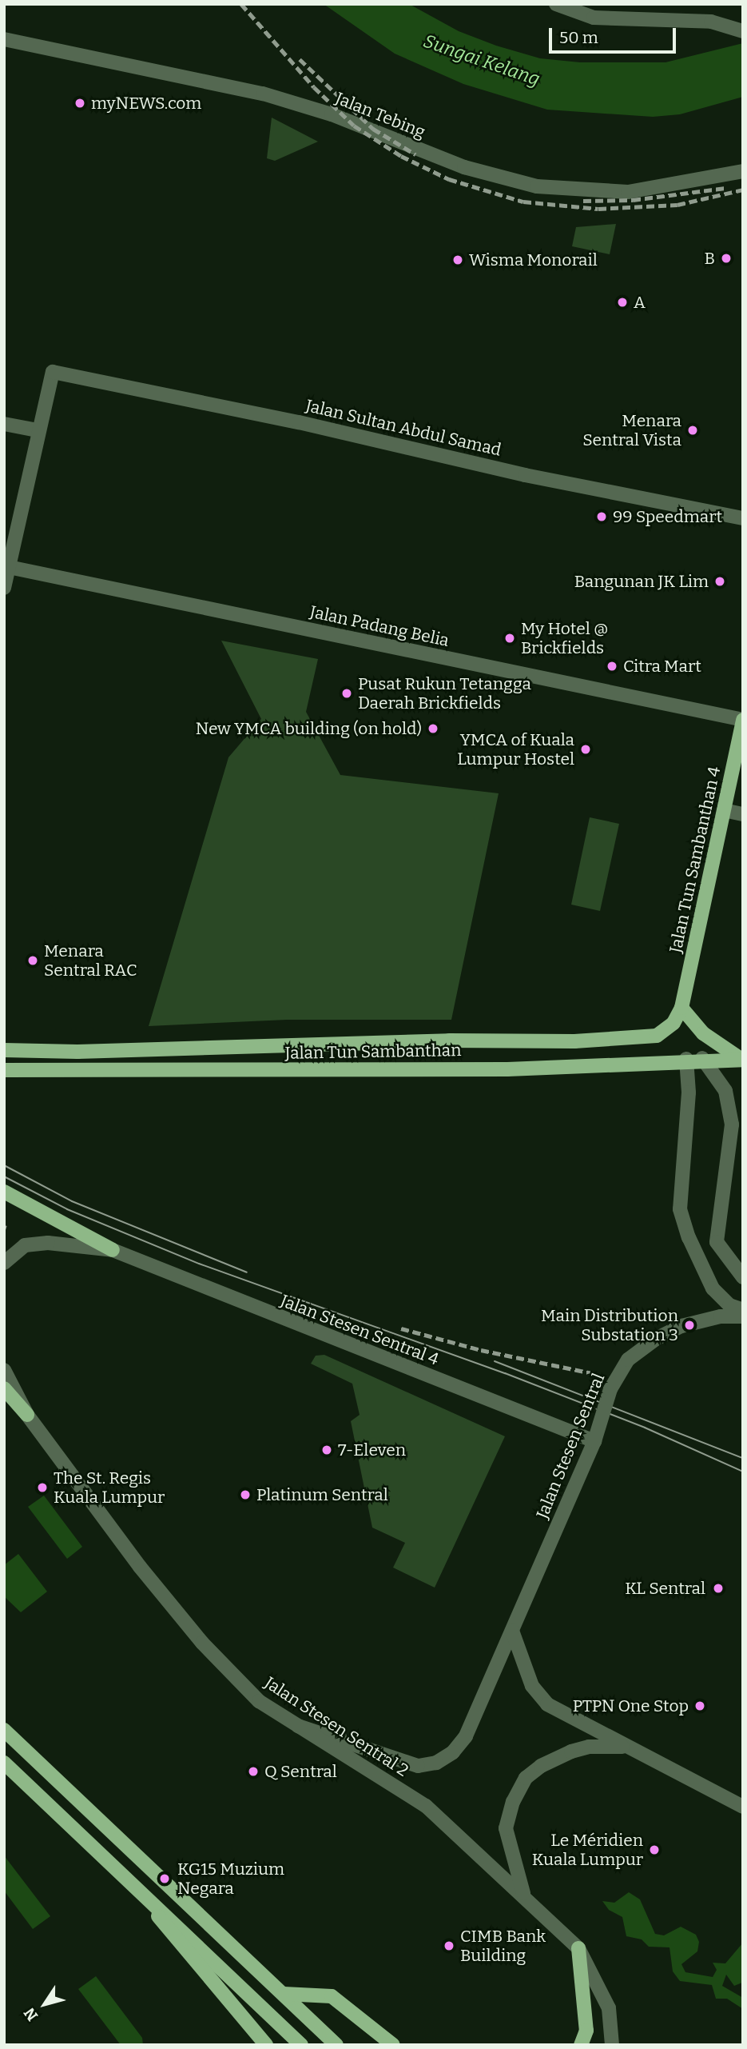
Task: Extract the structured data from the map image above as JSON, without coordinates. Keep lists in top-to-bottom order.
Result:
{
  "streets": {
    "main road": ["Jalan Tun Sambanthan 4", "Jalan Tun Sambanthan"],
    "street": [
      "Jalan Tebing",
      "Jalan Sultan Abdul Samad",
      "Jalan Padang Belia",
      "Jalan Stesen Sentral 4",
      "Jalan Stesen Sentral",
      "Jalan Stesen Sentral 2"
    ]
  },
  "crossings": [
    ["Jalan Padang Belia", "Jalan Tun Sambanthan 4"],
    ["Jalan Tun Sambanthan 4", "Jalan Tun Sambanthan"],
    ["Jalan Stesen Sentral 4", "Jalan Stesen Sentral"],
    ["Jalan Stesen Sentral", "Jalan Stesen Sentral 2"]
  ],
  "water": ["Sungai Kelang"],
  "places": [
    "myNEWS.com",
    "B",
    "Wisma Monorail",
    "A",
    "Menara Sentral Vista",
    "99 Speedmart",
    "Bangunan JK Lim",
    "My Hotel @ Brickfields",
    "Citra Mart",
    "Pusat Rukun Tetangga Daerah Brickfields",
    "New YMCA building (on hold)",
    "YMCA of Kuala Lumpur Hostel",
    "Menara Sentral RAC",
    "Main Distribution Substation 3",
    "7-Eleven",
    "The St. Regis Kuala Lumpur",
    "Platinum Sentral",
    "KL Sentral",
    "PTPN One Stop",
    "Q Sentral",
    "Le Méridien Kuala Lumpur",
    "KG15 Muzium Negara",
    "CIMB Bank Building"
  ],
  "scale_bar": "50 m",
  "north": "bottom left"
}
